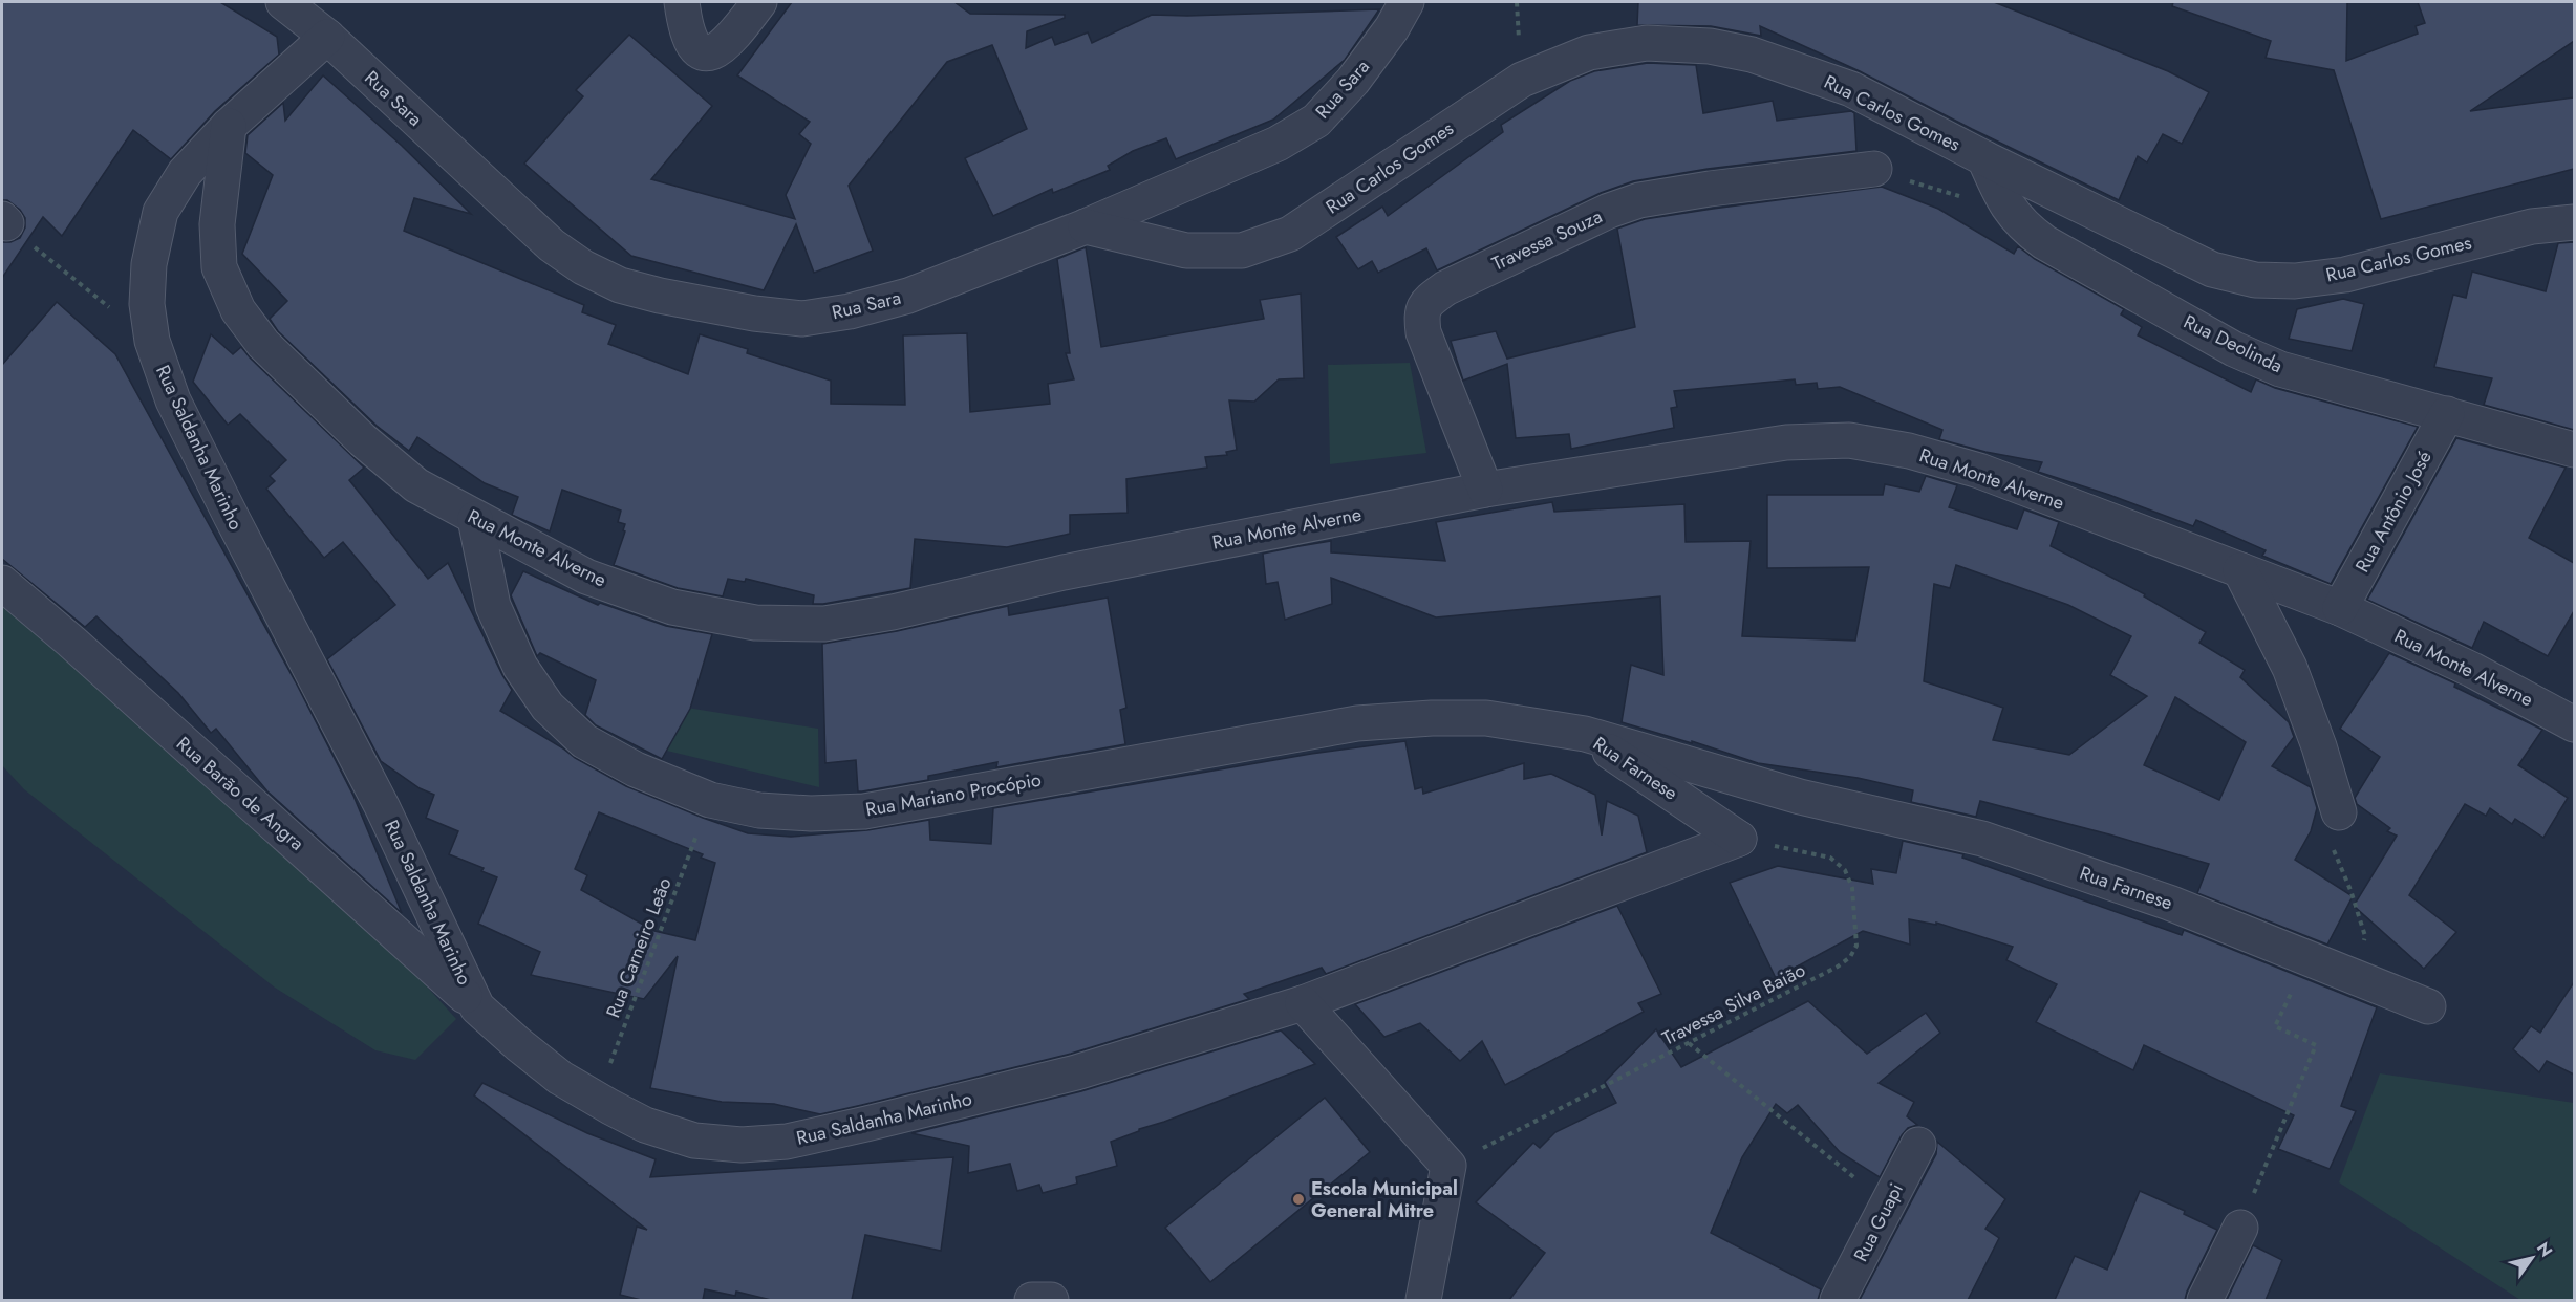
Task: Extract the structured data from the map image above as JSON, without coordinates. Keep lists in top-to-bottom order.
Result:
{
  "streets": {
    "street": [
      "Rua Sara",
      "Rua Carlos Gomes",
      "Travessa Souza",
      "Rua Deolinda",
      "Rua Saldanha Marinho",
      "Rua Monte Alverne",
      "Rua Antônio José",
      "Rua Farnese",
      "Rua Barão de Angra",
      "Rua Mariano Procópio",
      "Rua Guapi"
    ],
    "path": ["Rua Carneiro Leão", "Travessa Silva Baião"]
  },
  "crossings": [
    ["Rua Sara", "Rua Carlos Gomes"],
    ["Rua Sara", "Rua Saldanha Marinho"],
    ["Rua Carlos Gomes", "Rua Deolinda"],
    ["Travessa Souza", "Rua Monte Alverne"],
    ["Rua Deolinda", "Rua Antônio José"],
    ["Rua Saldanha Marinho", "Rua Monte Alverne"],
    ["Rua Saldanha Marinho", "Rua Barão de Angra"],
    ["Rua Saldanha Marinho", "Rua Carneiro Leão"],
    ["Rua Monte Alverne", "Rua Antônio José"],
    ["Rua Monte Alverne", "Rua Mariano Procópio"],
    ["Rua Farnese", "Rua Mariano Procópio"],
    ["Rua Farnese", "Travessa Silva Baião"],
    ["Rua Mariano Procópio", "Rua Carneiro Leão"]
  ],
  "places": ["Escola Municipal General Mitre"],
  "north": "top right"
}
